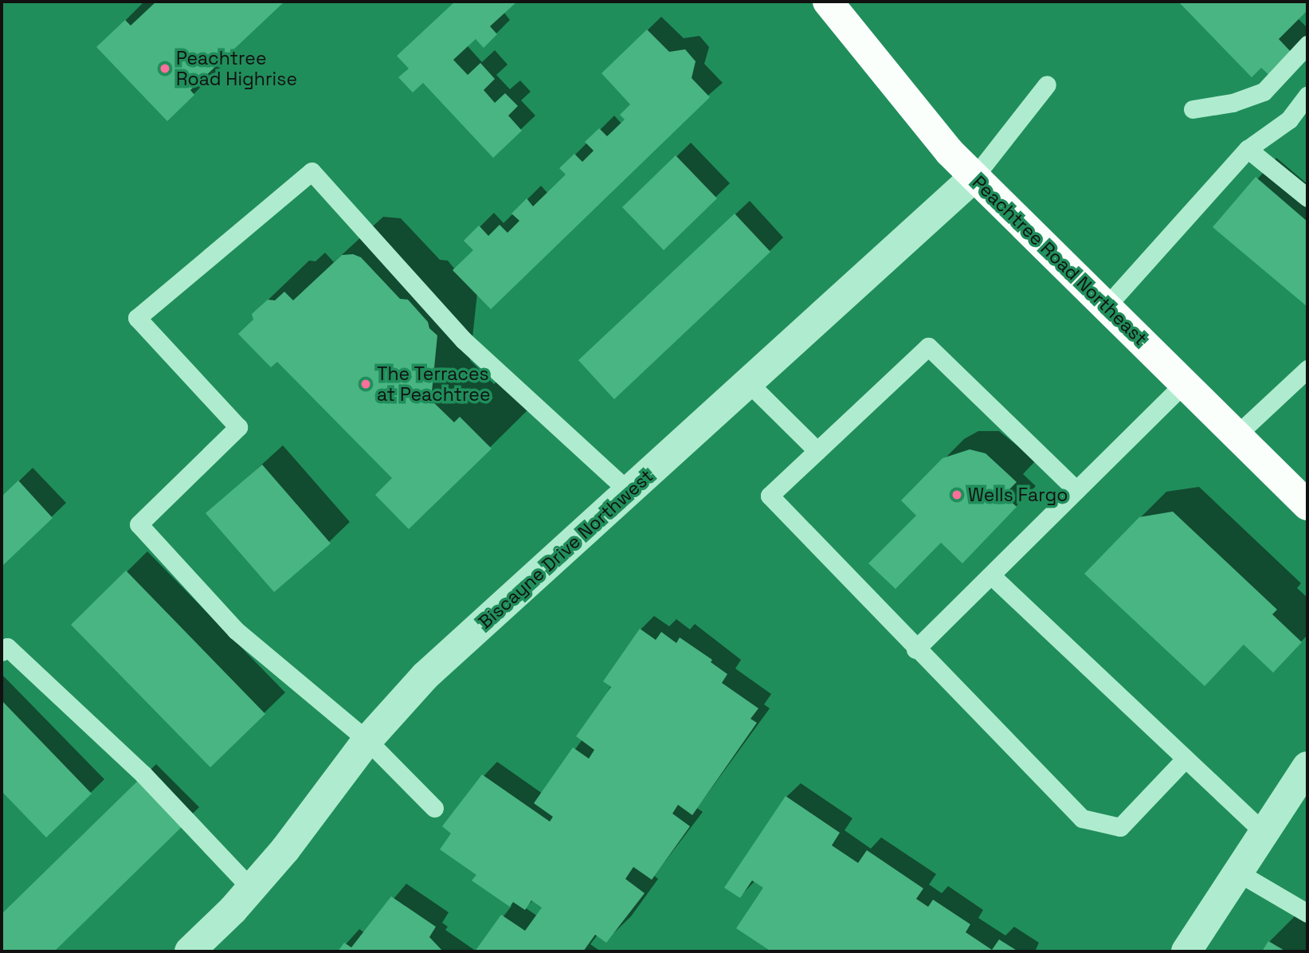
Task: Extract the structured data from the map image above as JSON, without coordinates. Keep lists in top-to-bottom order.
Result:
{
  "streets": {
    "highway": ["Peachtree Road Northeast"],
    "street": ["Biscayne Drive Northwest"]
  },
  "crossings": [
    ["Peachtree Road Northeast", "Biscayne Drive Northwest"]
  ],
  "places": ["Peachtree Road Highrise", "The Terraces at Peachtree", "Wells Fargo"]
}
